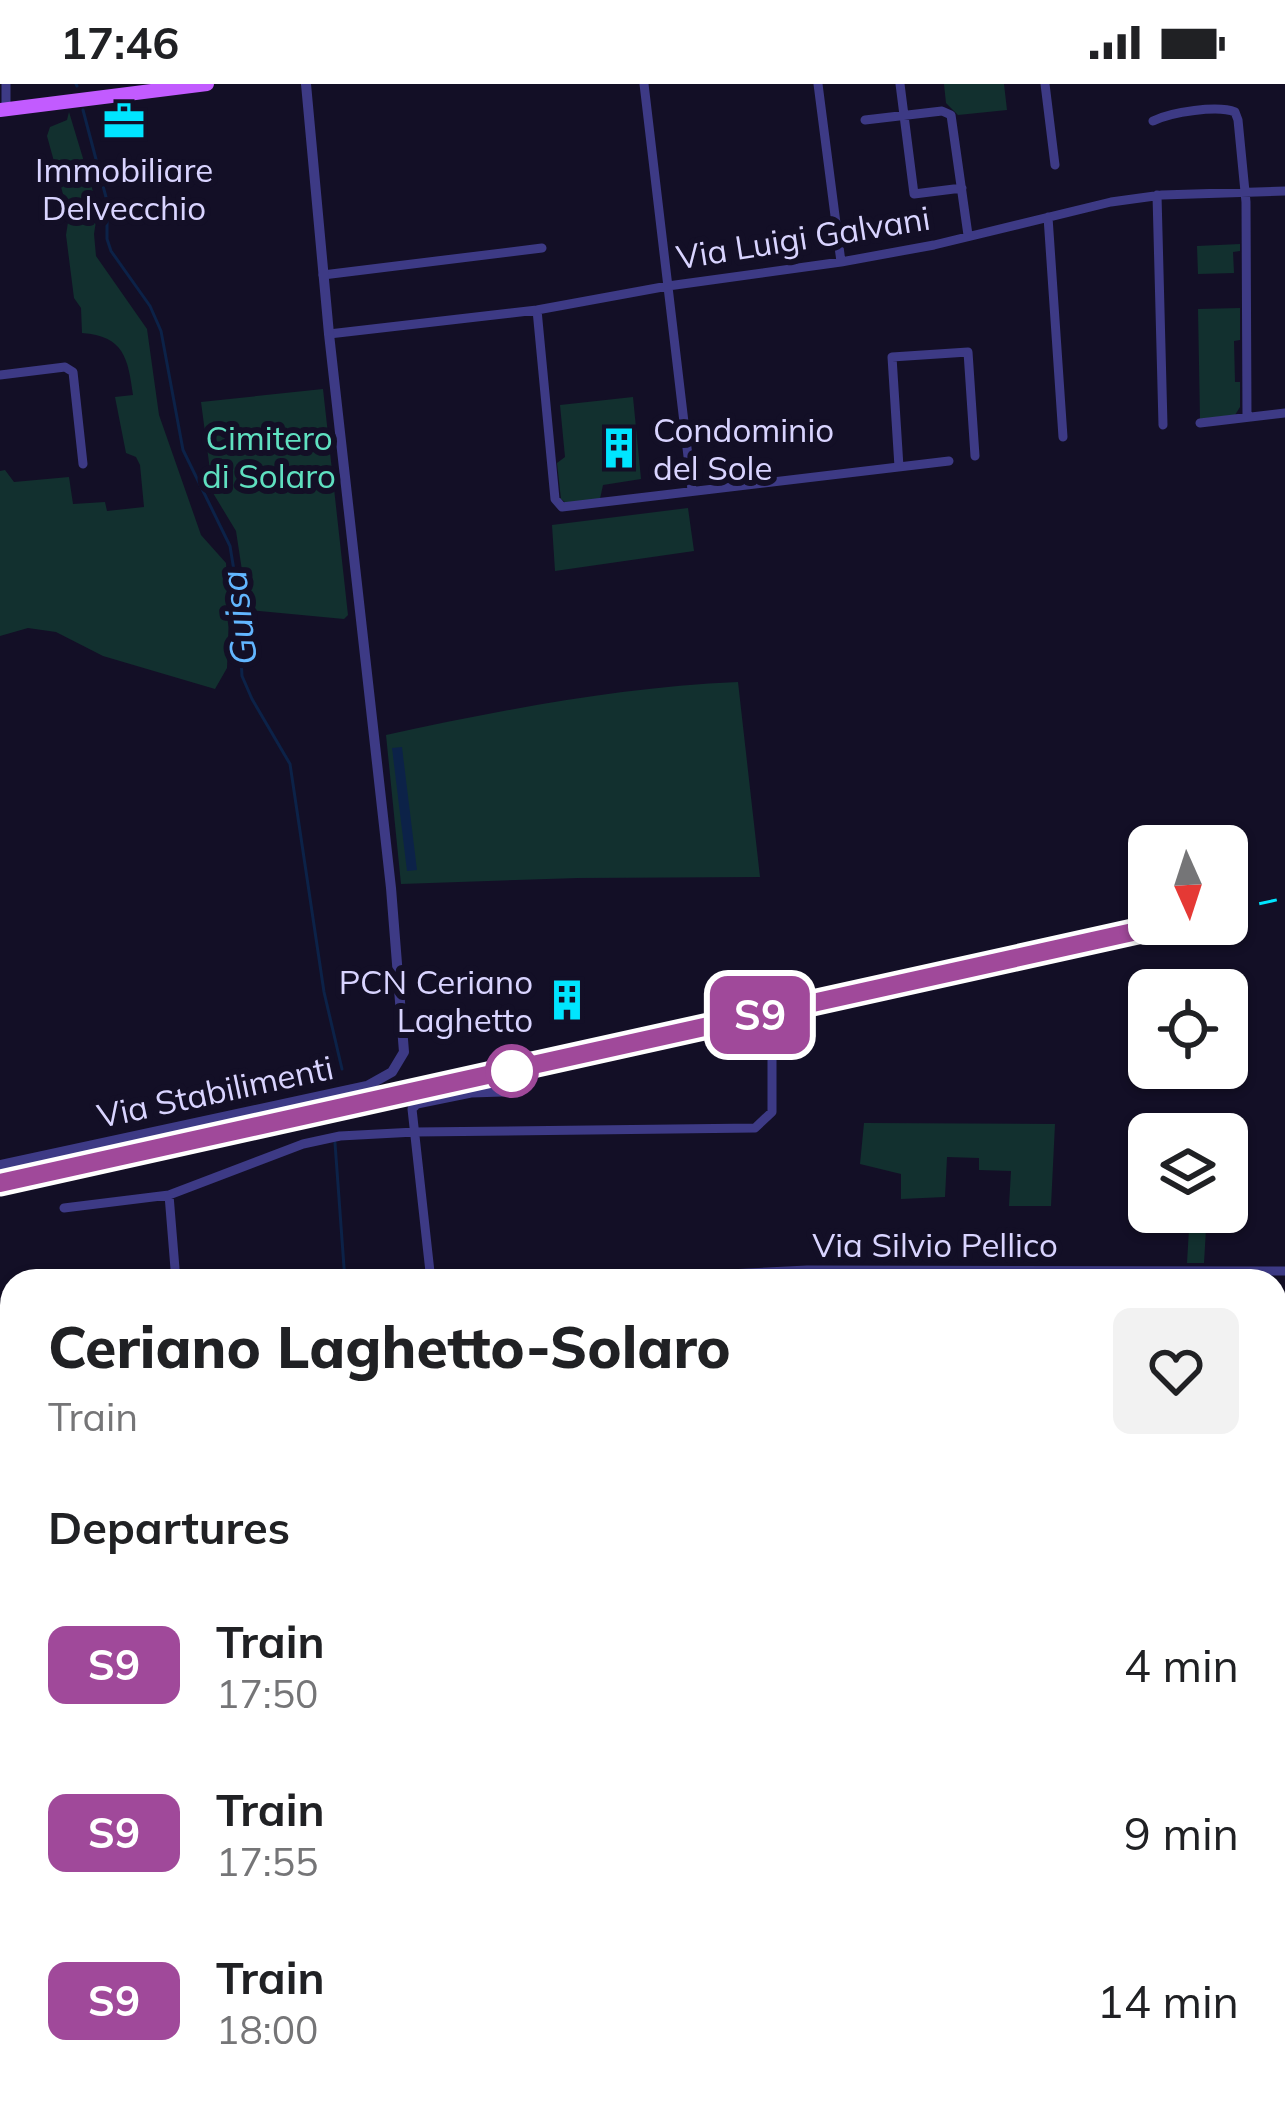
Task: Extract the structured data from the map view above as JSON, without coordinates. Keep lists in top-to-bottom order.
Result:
{
  "streets": {
    "street": ["Via Luigi Galvani", "Via Stabilimenti"]
  },
  "crossings": [
    ["Via Luigi Galvani", "Via Stabilimenti"]
  ],
  "water": ["Guisa"],
  "parks": ["Cimitero di Solaro"],
  "places": {
    "office": ["Immobiliare Delvecchio"],
    "building": ["Condominio del Sole", "PCN Ceriano Laghetto"]
  },
  "north": "bottom",
  "page": {
    "status": "17:46",
    "on_map": "S9",
    "heading": [
      ["Ceriano Laghetto-Solaro", "Train"],
      "Departures"
    ],
    "list": [
      {
        "mark": "S9",
        "name": "Train",
        "note": "17:50",
        "value": "4 min"
      },
      {
        "mark": "S9",
        "name": "Train",
        "note": "17:55",
        "value": "9 min"
      },
      {
        "mark": "S9",
        "name": "Train",
        "note": "18:00",
        "value": "14 min"
      }
    ]
  }
}
